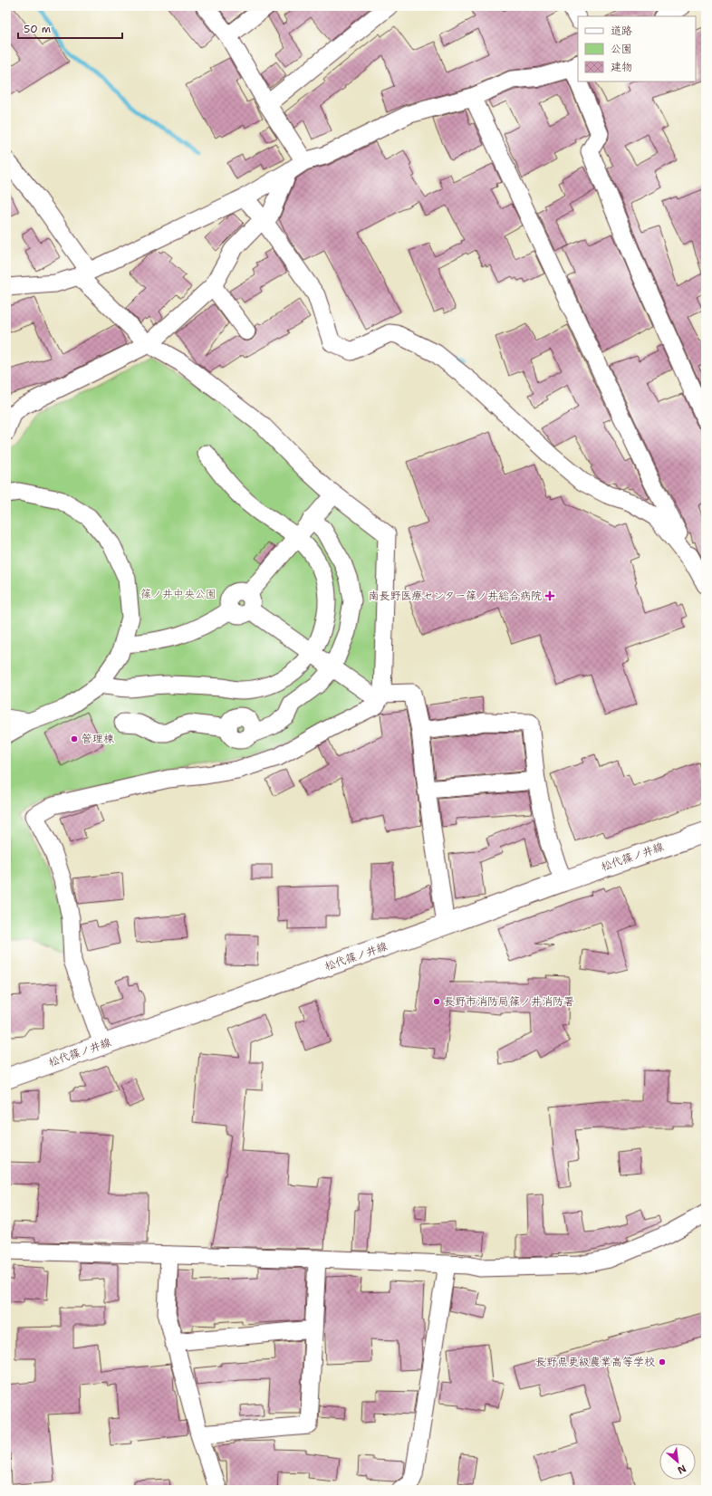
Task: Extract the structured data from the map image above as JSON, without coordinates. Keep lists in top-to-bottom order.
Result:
{
  "streets": {
    "main road": ["松代篠ノ井線"]
  },
  "parks": ["篠ノ井中央公園"],
  "places": {
    "health": ["南長野医療センター篠ノ井総合病院"],
    "other": ["管理棟", "長野市消防局篠ノ井消防署", "長野県更級農業高等学校"]
  },
  "legend": ["道路", "公園", "建物"],
  "scale_bar": "50 m",
  "north": "bottom right"
}
